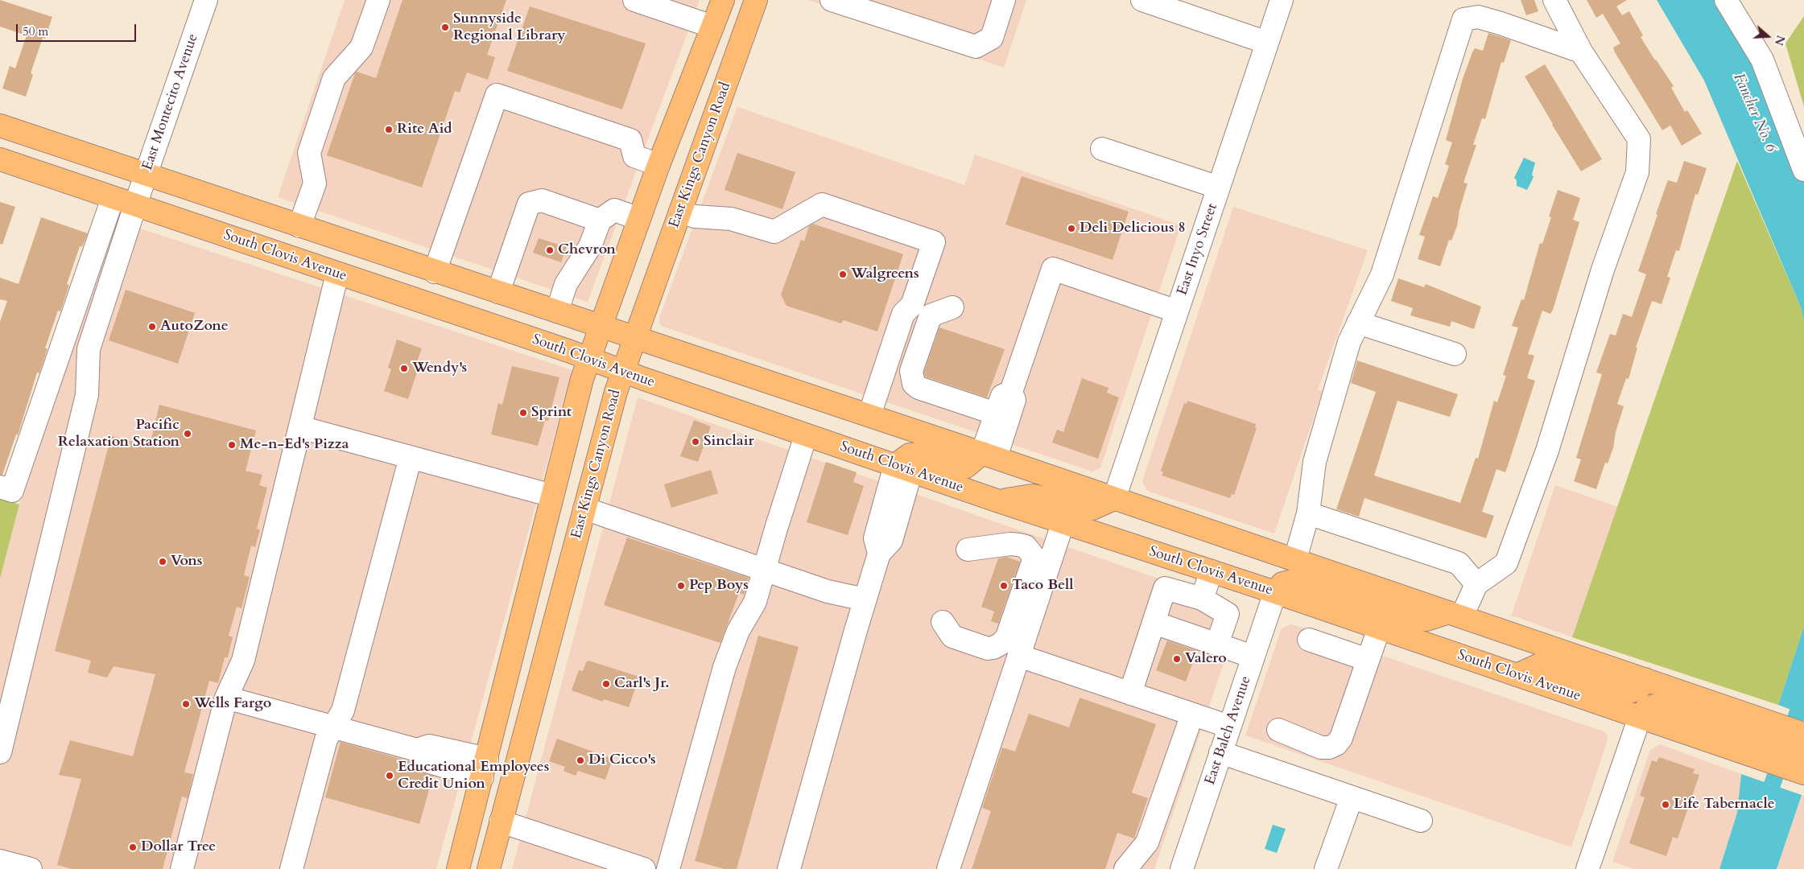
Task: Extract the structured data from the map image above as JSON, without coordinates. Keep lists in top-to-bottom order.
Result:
{
  "streets": {
    "main road": ["East Kings Canyon Road", "South Clovis Avenue"],
    "street": ["East Montecito Avenue", "East Inyo Street", "East Balch Avenue"]
  },
  "crossings": [
    ["East Montecito Avenue", "South Clovis Avenue"],
    ["East Kings Canyon Road", "South Clovis Avenue"],
    ["East Inyo Street", "South Clovis Avenue"],
    ["South Clovis Avenue", "East Balch Avenue"]
  ],
  "water": ["Fancher No. 6"],
  "places": [
    "Sunnyside Regional Library",
    "Rite Aid",
    "Deli Delicious 8",
    "Chevron",
    "Walgreens",
    "AutoZone",
    "Wendy's",
    "Sprint",
    "Pacific Relaxation Station",
    "Sinclair",
    "Me-n-Ed's Pizza",
    "Vons",
    "Pep Boys",
    "Taco Bell",
    "Valero",
    "Carl's Jr.",
    "Wells Fargo",
    "Di Cicco's",
    "Educational Employees Credit Union",
    "Life Tabernacle",
    "Dollar Tree"
  ],
  "scale_bar": "50 m",
  "north": "right"
}
